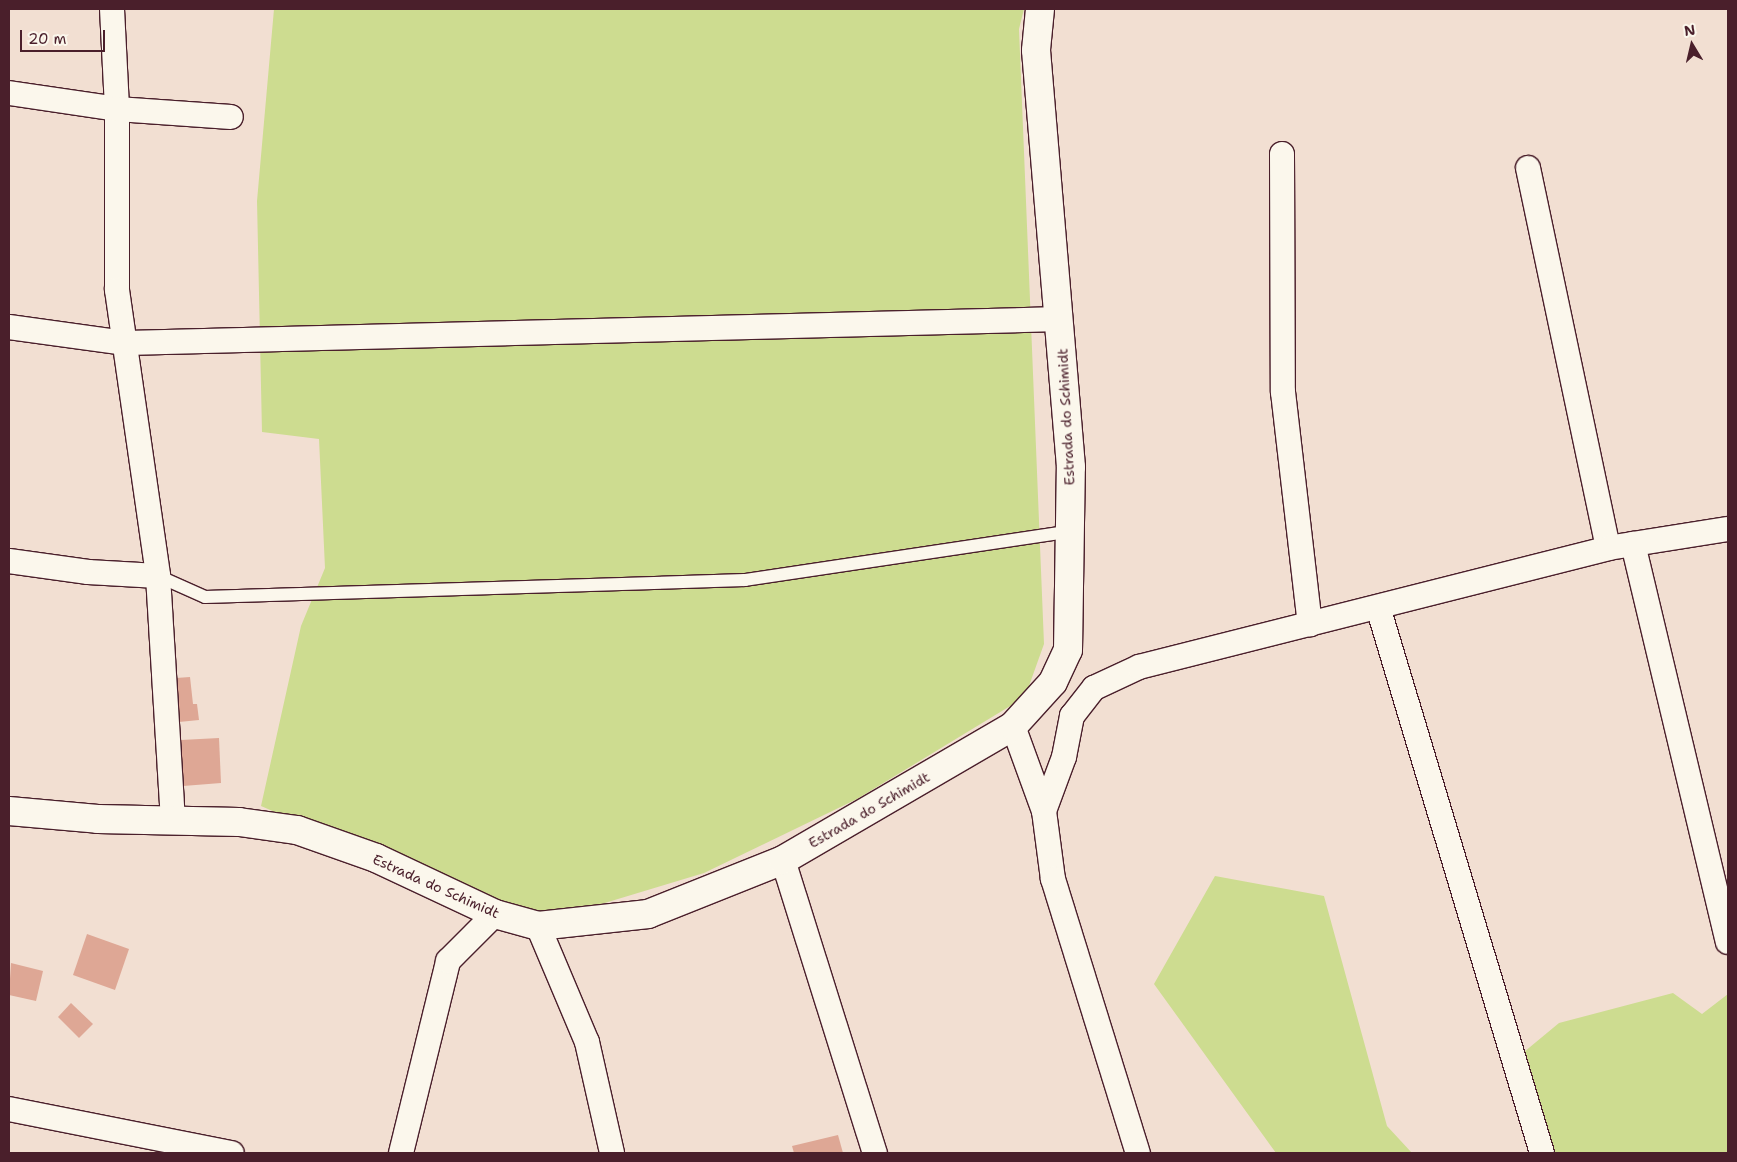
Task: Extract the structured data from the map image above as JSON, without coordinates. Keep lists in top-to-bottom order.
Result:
{
  "streets": {
    "street": ["Estrada do Schimidt"]
  },
  "scale_bar": "20 m",
  "north": "top"
}
